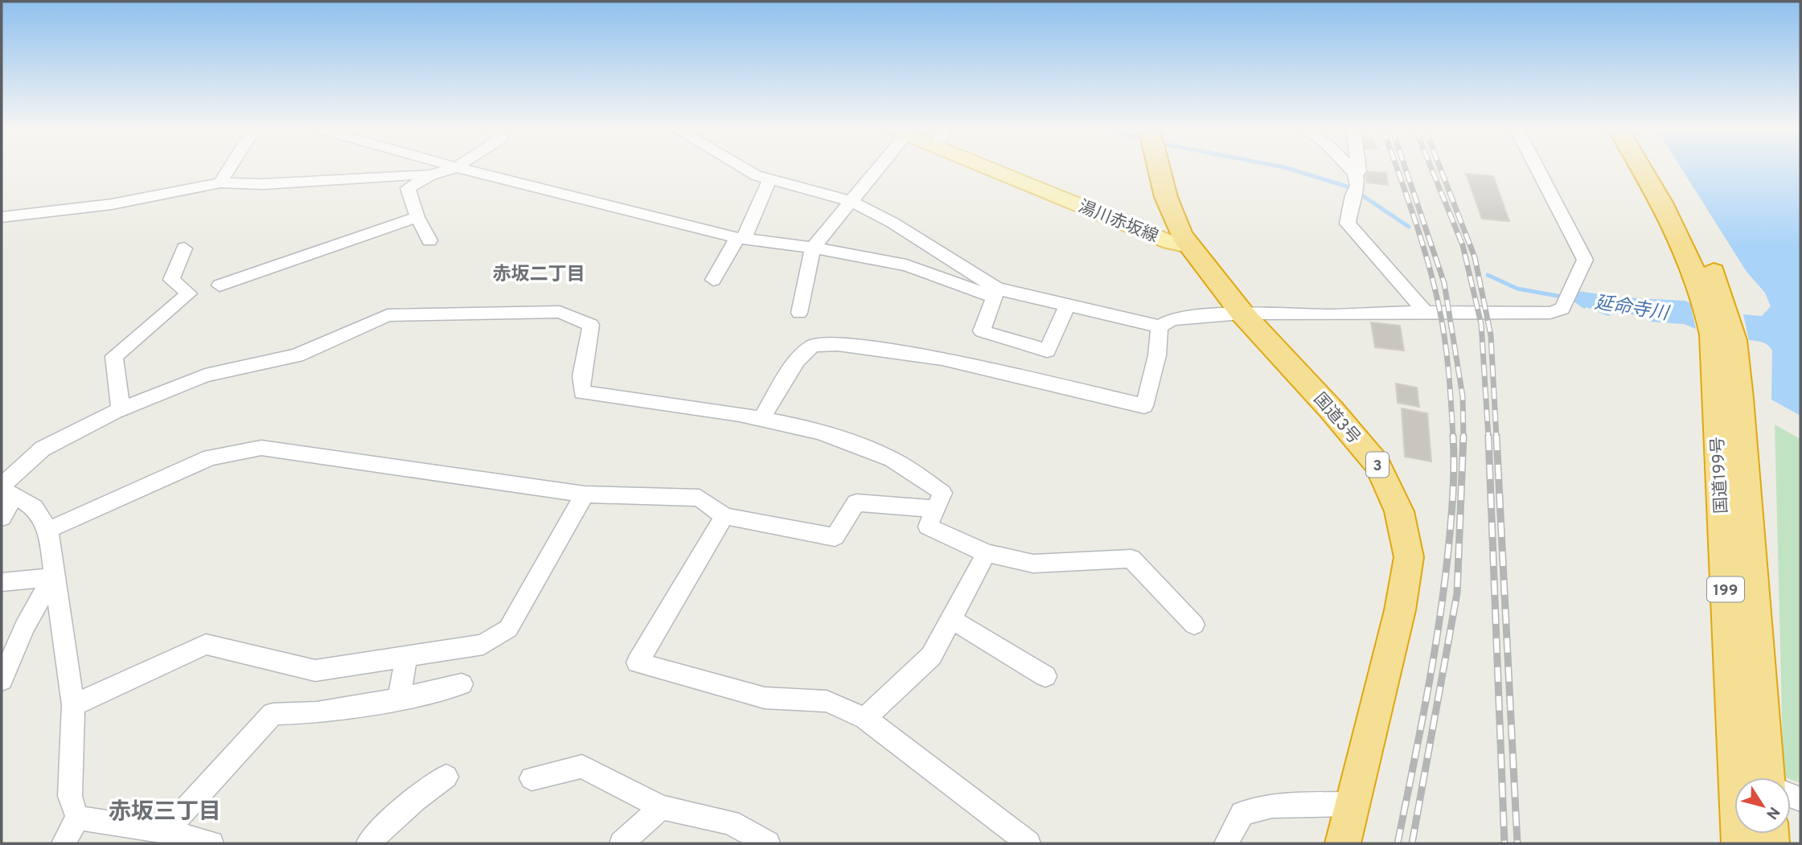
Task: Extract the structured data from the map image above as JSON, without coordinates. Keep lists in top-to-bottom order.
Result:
{
  "streets": {
    "highway": [
      "国道3号",
      "3",
      "国道199号",
      "199"
    ],
    "main road": ["湯川赤坂線"]
  },
  "crossings": [
    ["湯川赤坂線", "国道3号"]
  ],
  "districts": ["赤坂二丁目", "赤坂三丁目"],
  "water": ["延命寺川"],
  "north": "bottom right"
}
